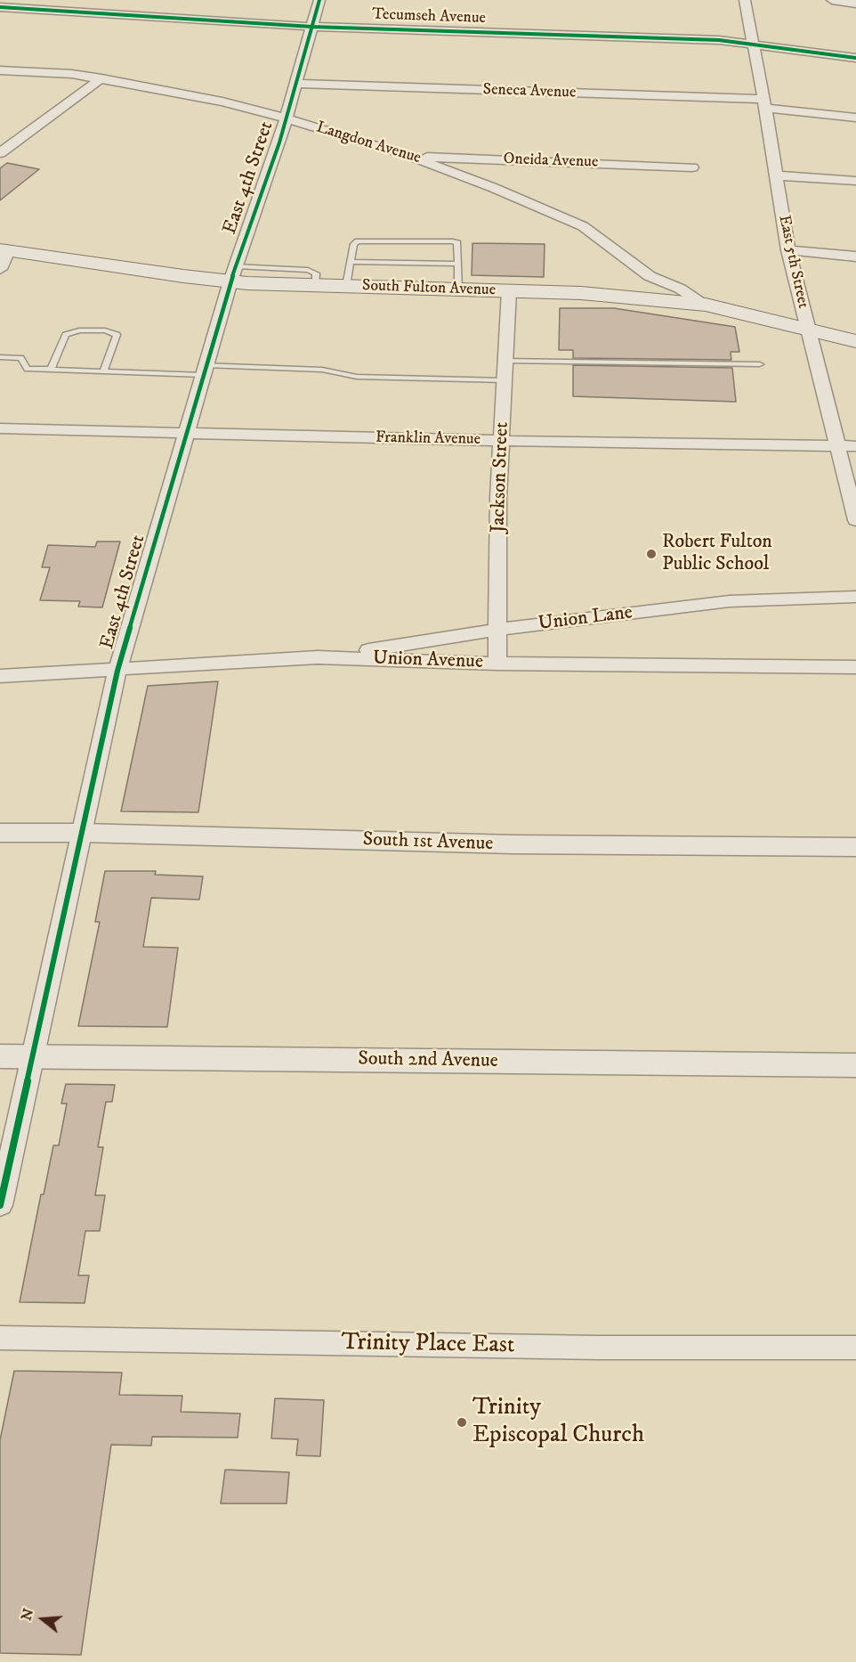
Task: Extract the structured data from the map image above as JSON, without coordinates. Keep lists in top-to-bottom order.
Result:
{
  "streets": {
    "main road": ["South Fulton Avenue"],
    "street": [
      "Tecumseh Avenue",
      "Seneca Avenue",
      "Langdon Avenue",
      "Oneida Avenue",
      "East 4th Street",
      "East 5th Street",
      "Franklin Avenue",
      "Jackson Street",
      "Union Lane",
      "Union Avenue",
      "South 1st Avenue",
      "South 2nd Avenue",
      "Trinity Place East"
    ]
  },
  "crossings": [
    ["Tecumseh Avenue", "East 4th Street"],
    ["Tecumseh Avenue", "East 5th Street"],
    ["Seneca Avenue", "East 4th Street"],
    ["Seneca Avenue", "East 5th Street"],
    ["Langdon Avenue", "Oneida Avenue"],
    ["Langdon Avenue", "East 4th Street"],
    ["Langdon Avenue", "South Fulton Avenue"],
    ["East 4th Street", "South Fulton Avenue"],
    ["East 4th Street", "Franklin Avenue"],
    ["East 4th Street", "Union Avenue"],
    ["East 4th Street", "South 1st Avenue"],
    ["East 4th Street", "South 2nd Avenue"],
    ["East 5th Street", "South Fulton Avenue"],
    ["East 5th Street", "Franklin Avenue"],
    ["South Fulton Avenue", "Jackson Street"],
    ["Franklin Avenue", "Jackson Street"],
    ["Jackson Street", "Union Lane"],
    ["Jackson Street", "Union Avenue"],
    ["Union Lane", "Union Avenue"]
  ],
  "places": ["Robert Fulton Public School", "Trinity Episcopal Church"],
  "north": "left"
}
